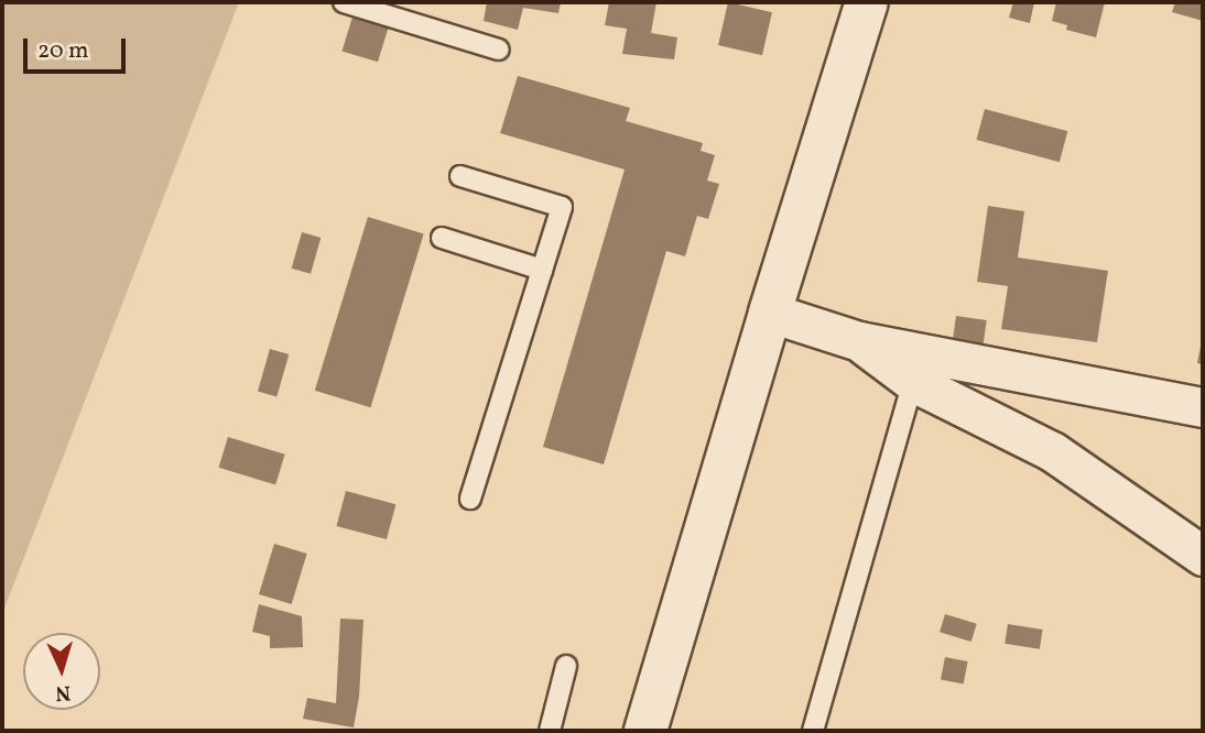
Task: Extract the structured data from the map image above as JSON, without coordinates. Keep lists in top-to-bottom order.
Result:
{
  "scale_bar": "20 m",
  "north": "bottom"
}
